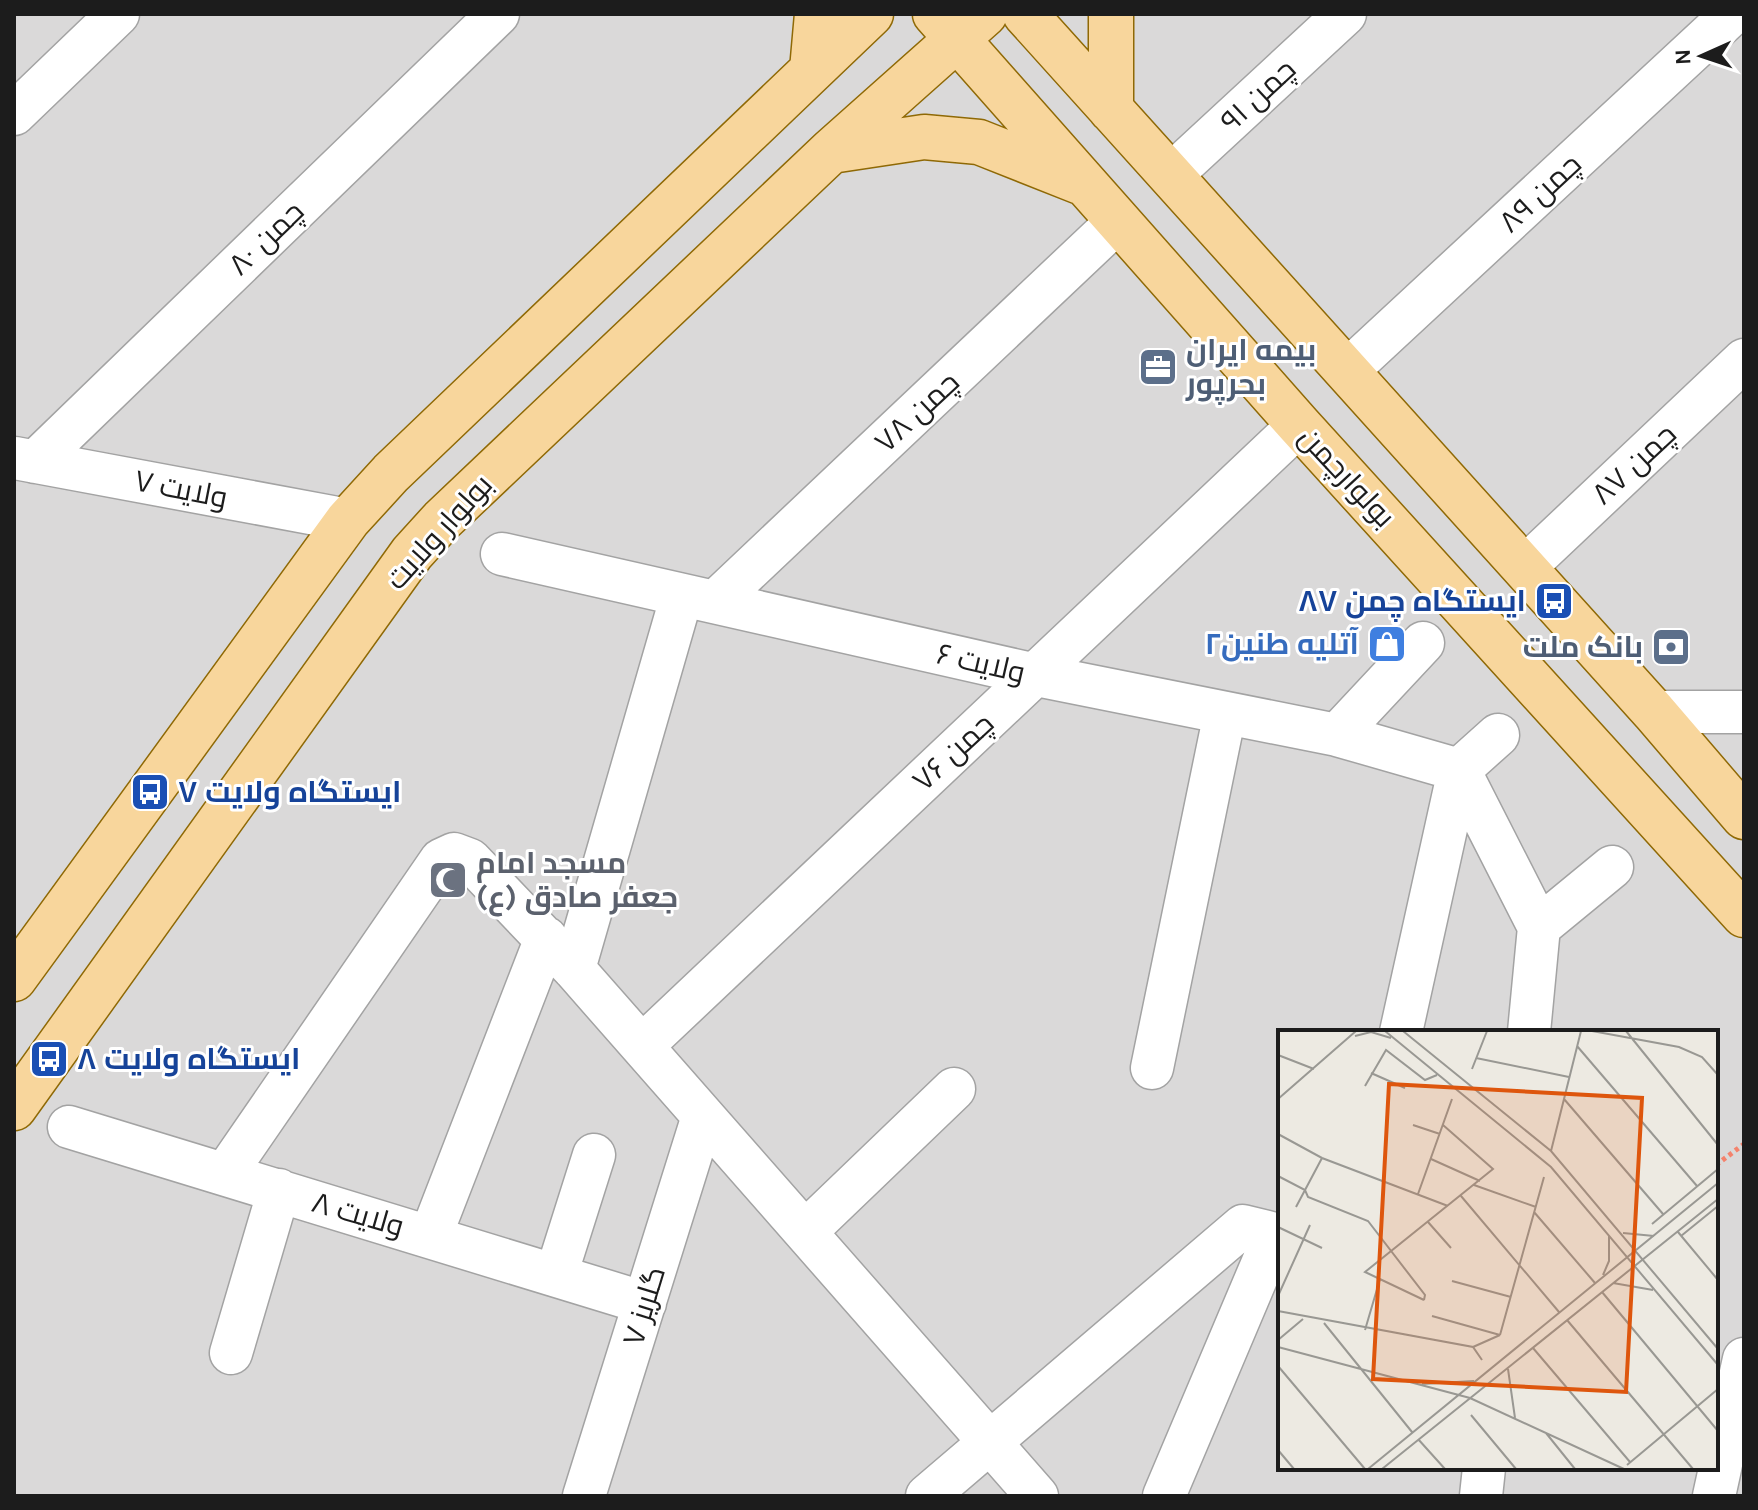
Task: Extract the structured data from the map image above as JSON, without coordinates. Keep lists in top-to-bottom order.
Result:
{
  "streets": {
    "main road": ["بولوارچمن", "بولوار ولایت"],
    "street": [
      "چمن ۹۱",
      "چمن ۸۹",
      "چمن ۸۰",
      "چمن ۷۸",
      "چمن ۸۷",
      "ولایت ۷",
      "ولایت ۶",
      "چمن ۷۶",
      "ولایت ۸",
      "گلریز ۷"
    ]
  },
  "crossings": [
    ["چمن ۸۰", "ولایت ۷"],
    ["چمن ۷۸", "بولوارچمن"],
    ["چمن ۷۸", "ولایت ۶"],
    ["بولوارچمن", "بولوار ولایت"],
    ["بولوارچمن", "چمن ۷۶"],
    ["ولایت ۶", "چمن ۷۶"],
    ["ولایت ۸", "گلریز ۷"]
  ],
  "places": {
    "office": ["بيمه ايران بحرپور"],
    "bus stop": ["ایستگاه چمن ۸۷", "ایستگاه ولایت ۷", "ایستگاه ولایت ۸"],
    "shop": ["آتلیه طنین۲"],
    "bank": ["بانک ملت"],
    "mosque": ["مسجد امام جعفر صادق (ع)"]
  },
  "north": "left"
}
